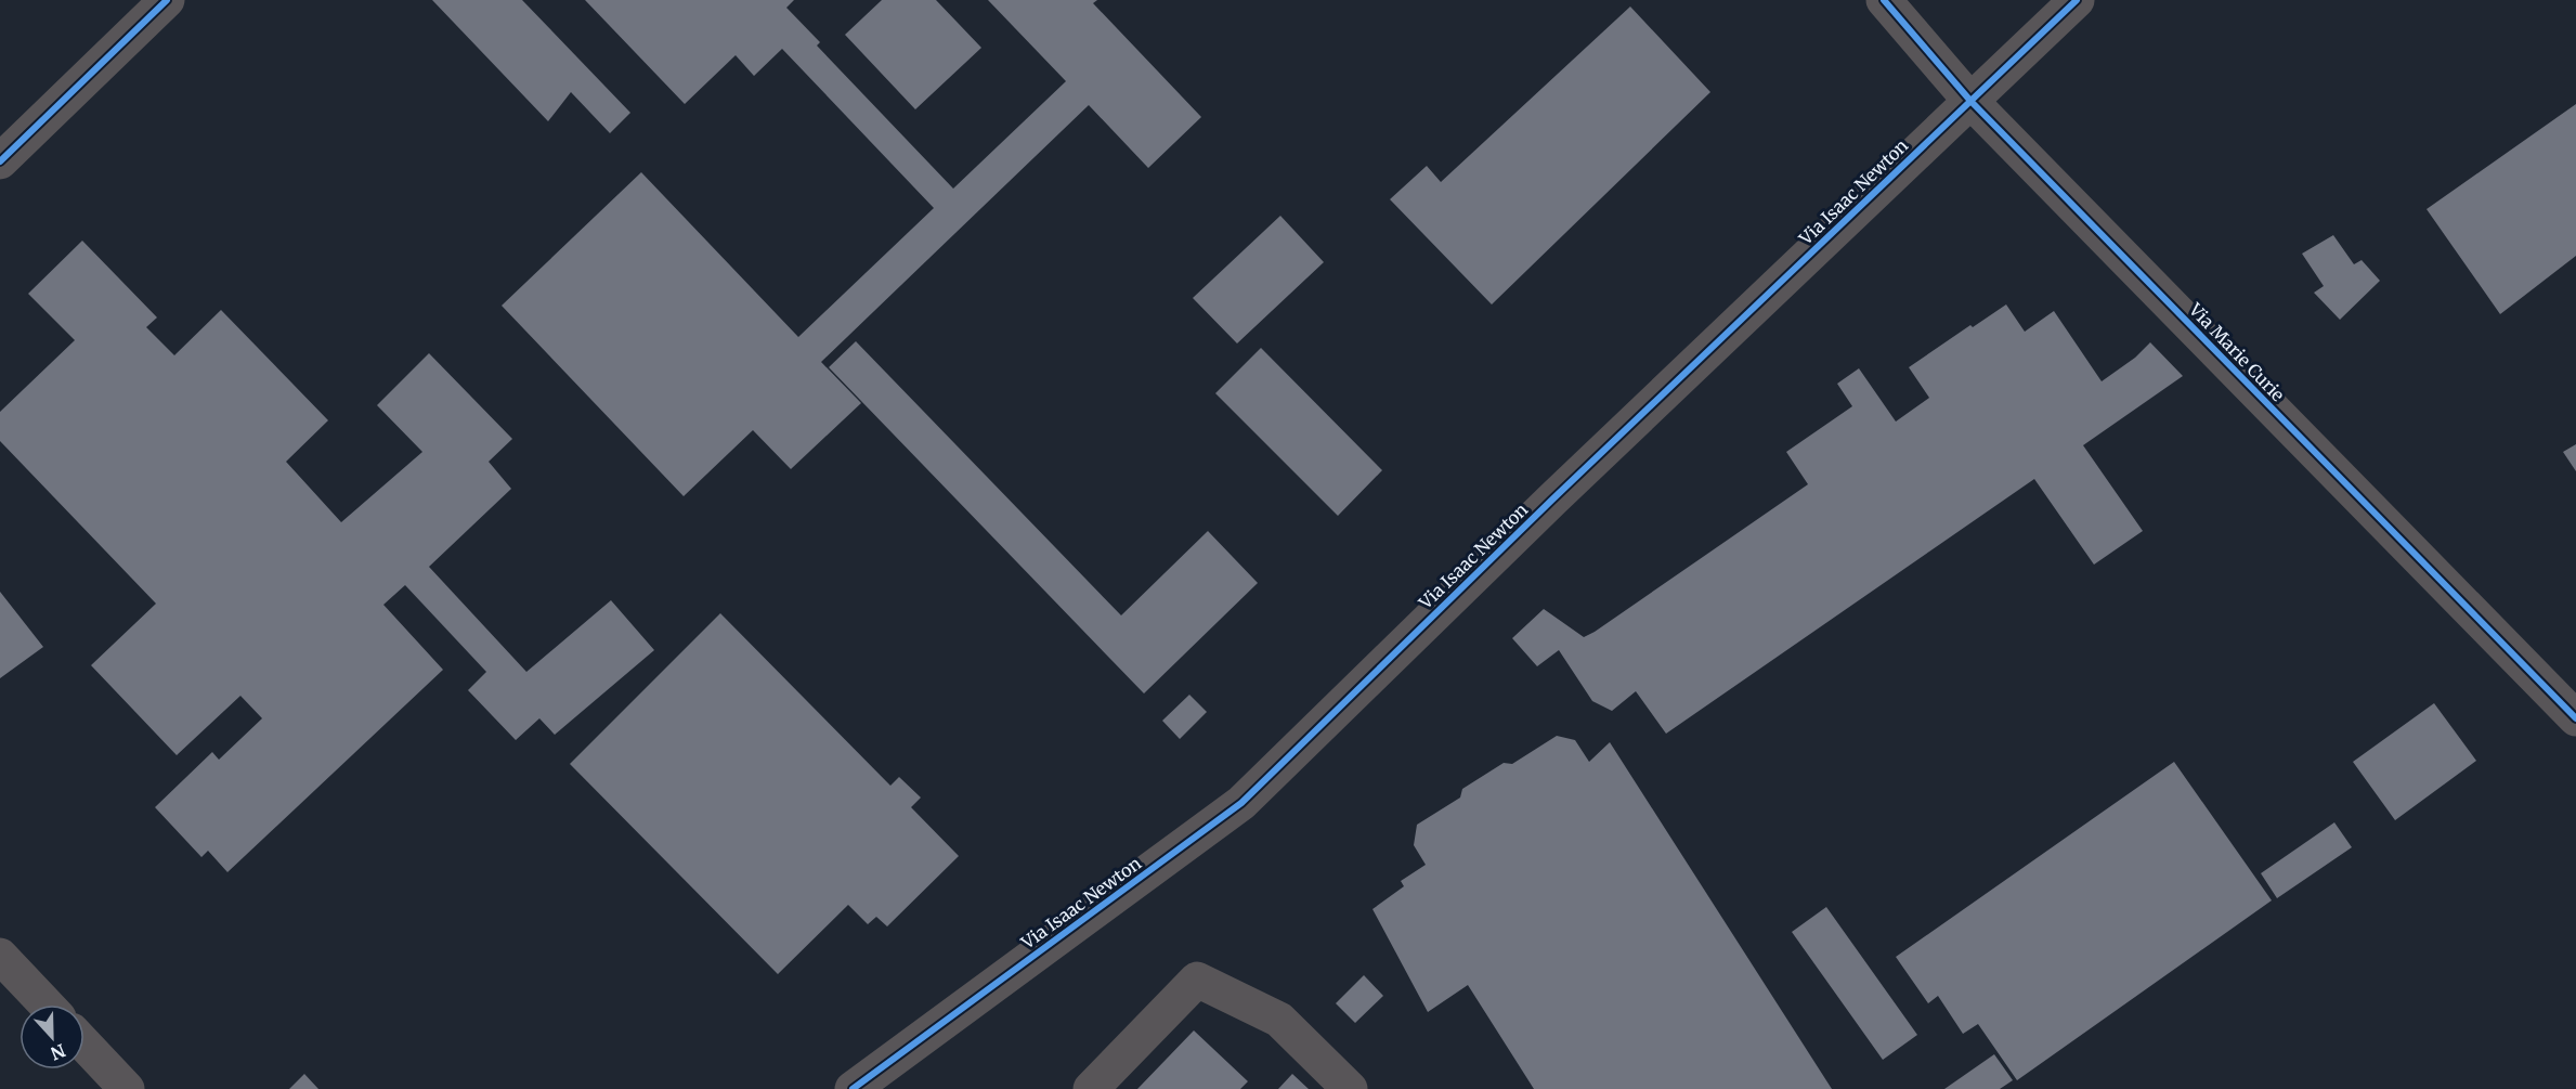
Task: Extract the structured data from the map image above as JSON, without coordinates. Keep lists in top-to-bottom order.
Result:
{
  "streets": {
    "street": ["Via Isaac Newton", "Via Marie Curie"]
  },
  "crossings": [
    ["Via Isaac Newton", "Via Marie Curie"]
  ],
  "north": "bottom"
}
